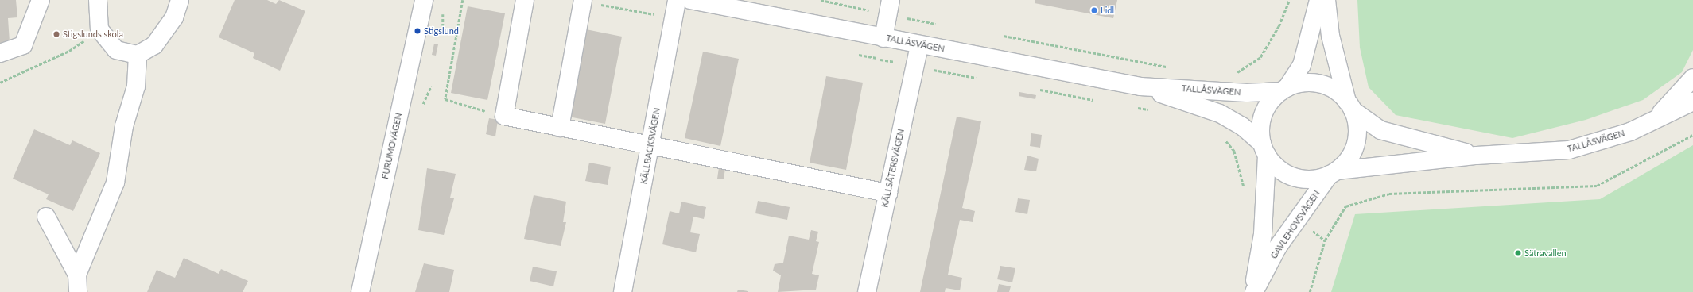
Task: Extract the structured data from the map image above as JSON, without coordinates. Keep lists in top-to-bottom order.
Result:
{
  "streets": {
    "street": [
      "TALLÅSVÄGEN",
      "FURUMOVÄGEN",
      "KÄLLBACKSVÄGEN",
      "KÄLLSÄTERSVÄGEN",
      "GAVLEHOVSVÄGEN"
    ]
  },
  "crossings": [
    ["TALLÅSVÄGEN", "KÄLLSÄTERSVÄGEN"],
    ["TALLÅSVÄGEN", "GAVLEHOVSVÄGEN"]
  ],
  "places": [
    "Lidl",
    "Stigslund",
    "Stigslunds skola",
    "Sätravallen"
  ]
}
